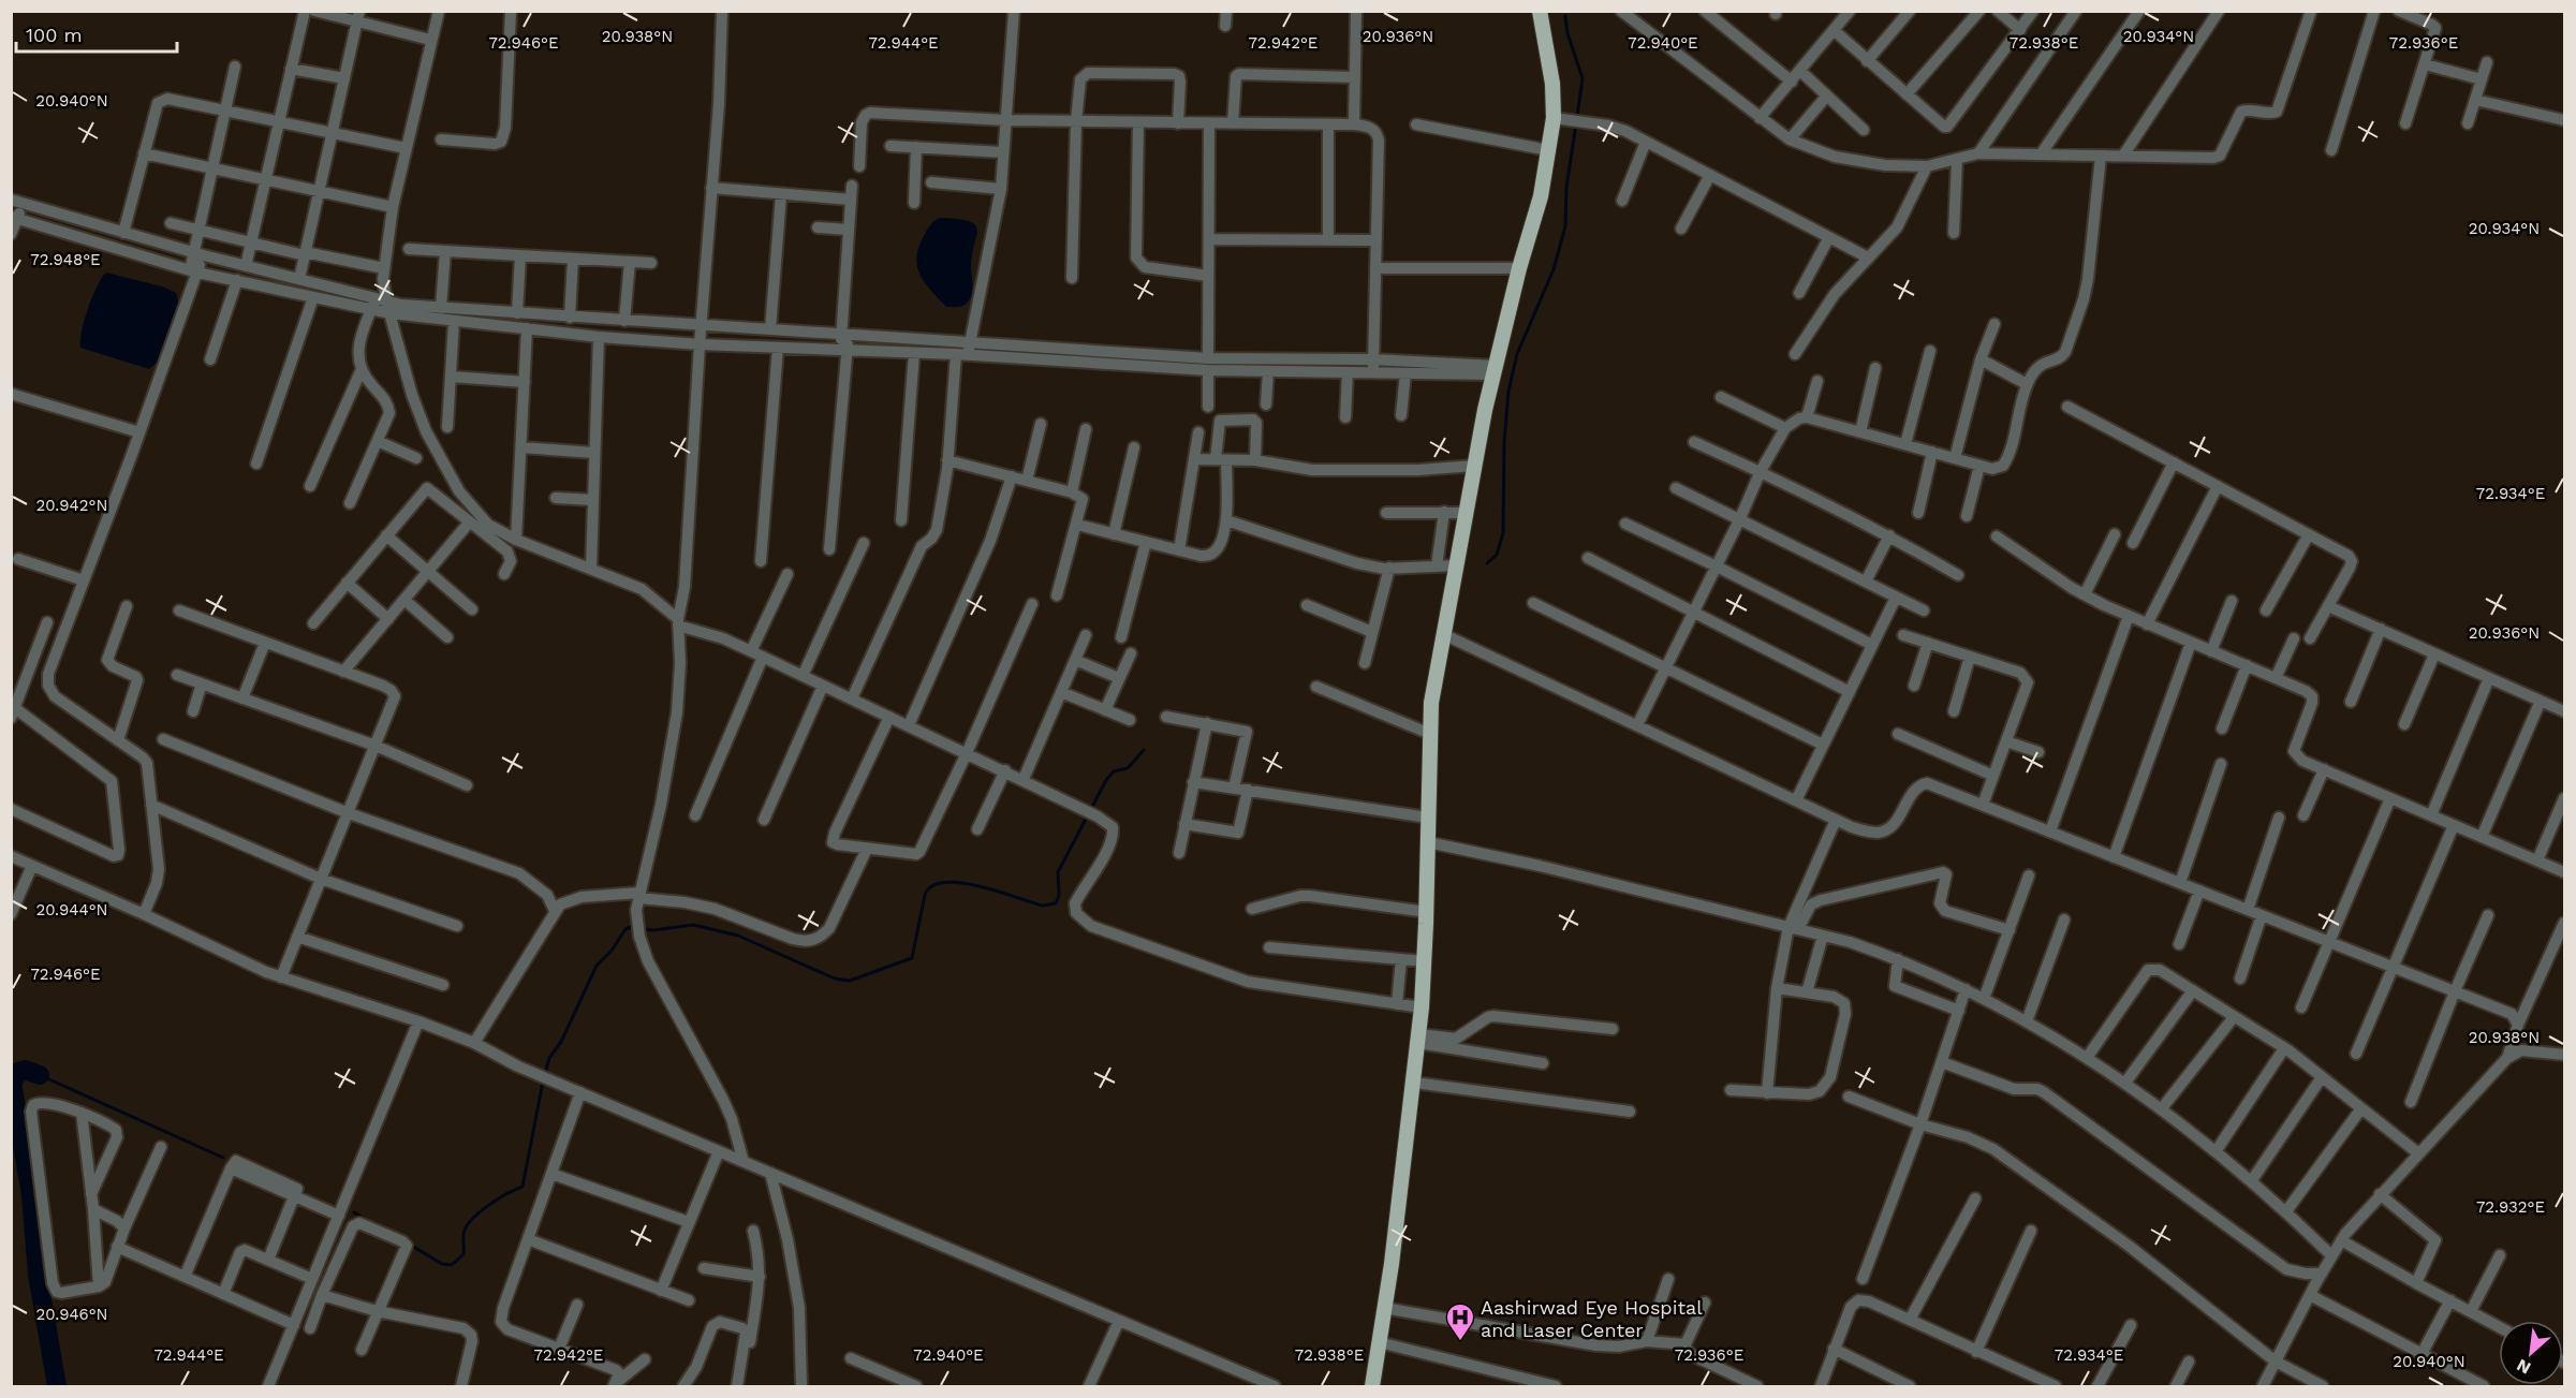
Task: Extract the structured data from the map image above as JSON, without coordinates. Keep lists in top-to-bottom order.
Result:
{
  "places": {
    "hospital": ["Aashirwad Eye Hospital and Laser Center"]
  },
  "scale_bar": "100 m",
  "north": "bottom left",
  "coordinates": [
    "20.938°N",
    "20.936°N",
    "20.934°N",
    "72.946°E",
    "72.944°E",
    "72.942°E",
    "72.940°E",
    "72.938°E",
    "72.936°E",
    "20.940°N",
    "72.948°E",
    "72.934°E",
    "20.942°N",
    "20.944°N",
    "72.932°E",
    "20.946°N"
  ]
}
